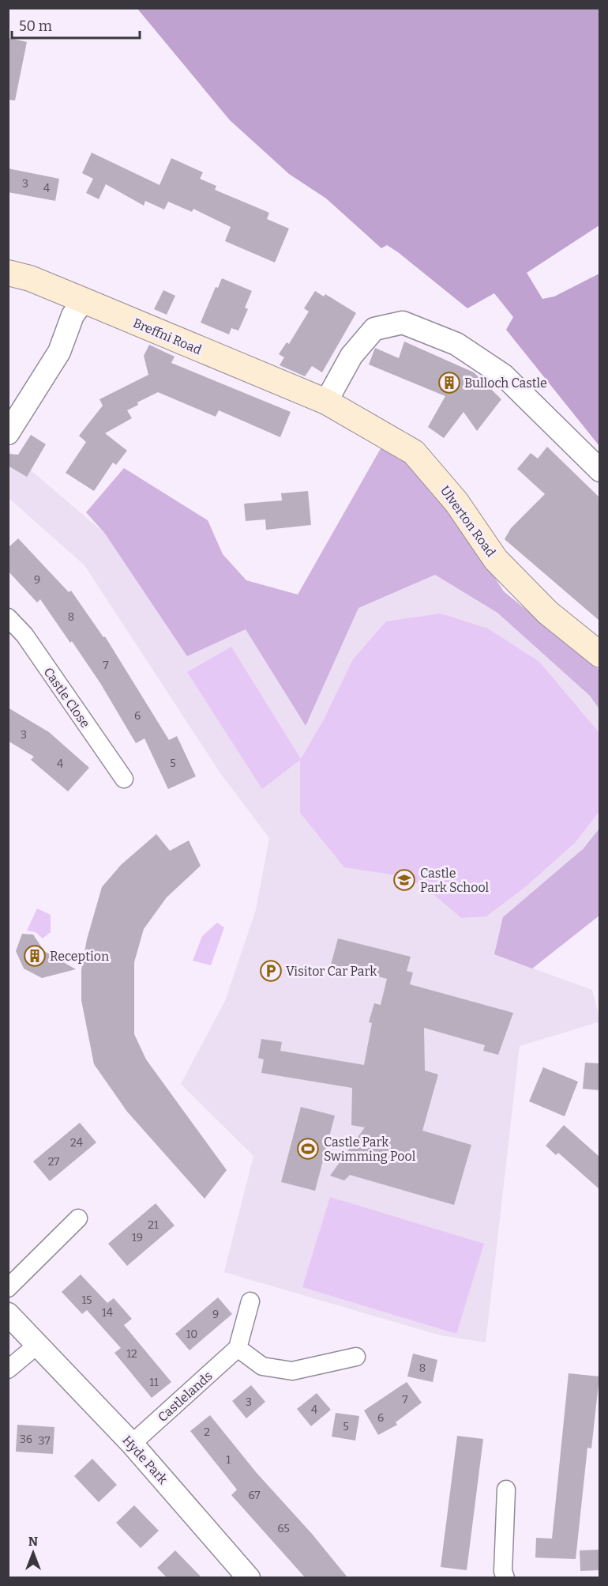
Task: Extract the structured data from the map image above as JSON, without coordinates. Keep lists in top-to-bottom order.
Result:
{
  "streets": {
    "main road": ["Breffni Road", "Ulverton Road"],
    "street": ["Castle Close", "Castlelands", "Hyde Park"]
  },
  "crossings": [
    ["Breffni Road", "Ulverton Road"],
    ["Castlelands", "Hyde Park"]
  ],
  "places": {
    "building": ["Bulloch Castle", "Reception"],
    "school or university": ["Castle Park School"],
    "parking": ["Visitor Car Park"],
    "sports": ["Castle Park Swimming Pool"]
  },
  "house_numbers": [
    "3",
    "4",
    "9",
    "8",
    "7",
    "6",
    "3",
    "5",
    "4",
    "24",
    "27",
    "21",
    "19",
    "15",
    "14",
    "9",
    "10",
    "12",
    "8",
    "11",
    "7",
    "3",
    "4",
    "6",
    "5",
    "2",
    "36",
    "37",
    "1",
    "67",
    "65"
  ],
  "scale_bar": "50 m",
  "north": "top"
}
